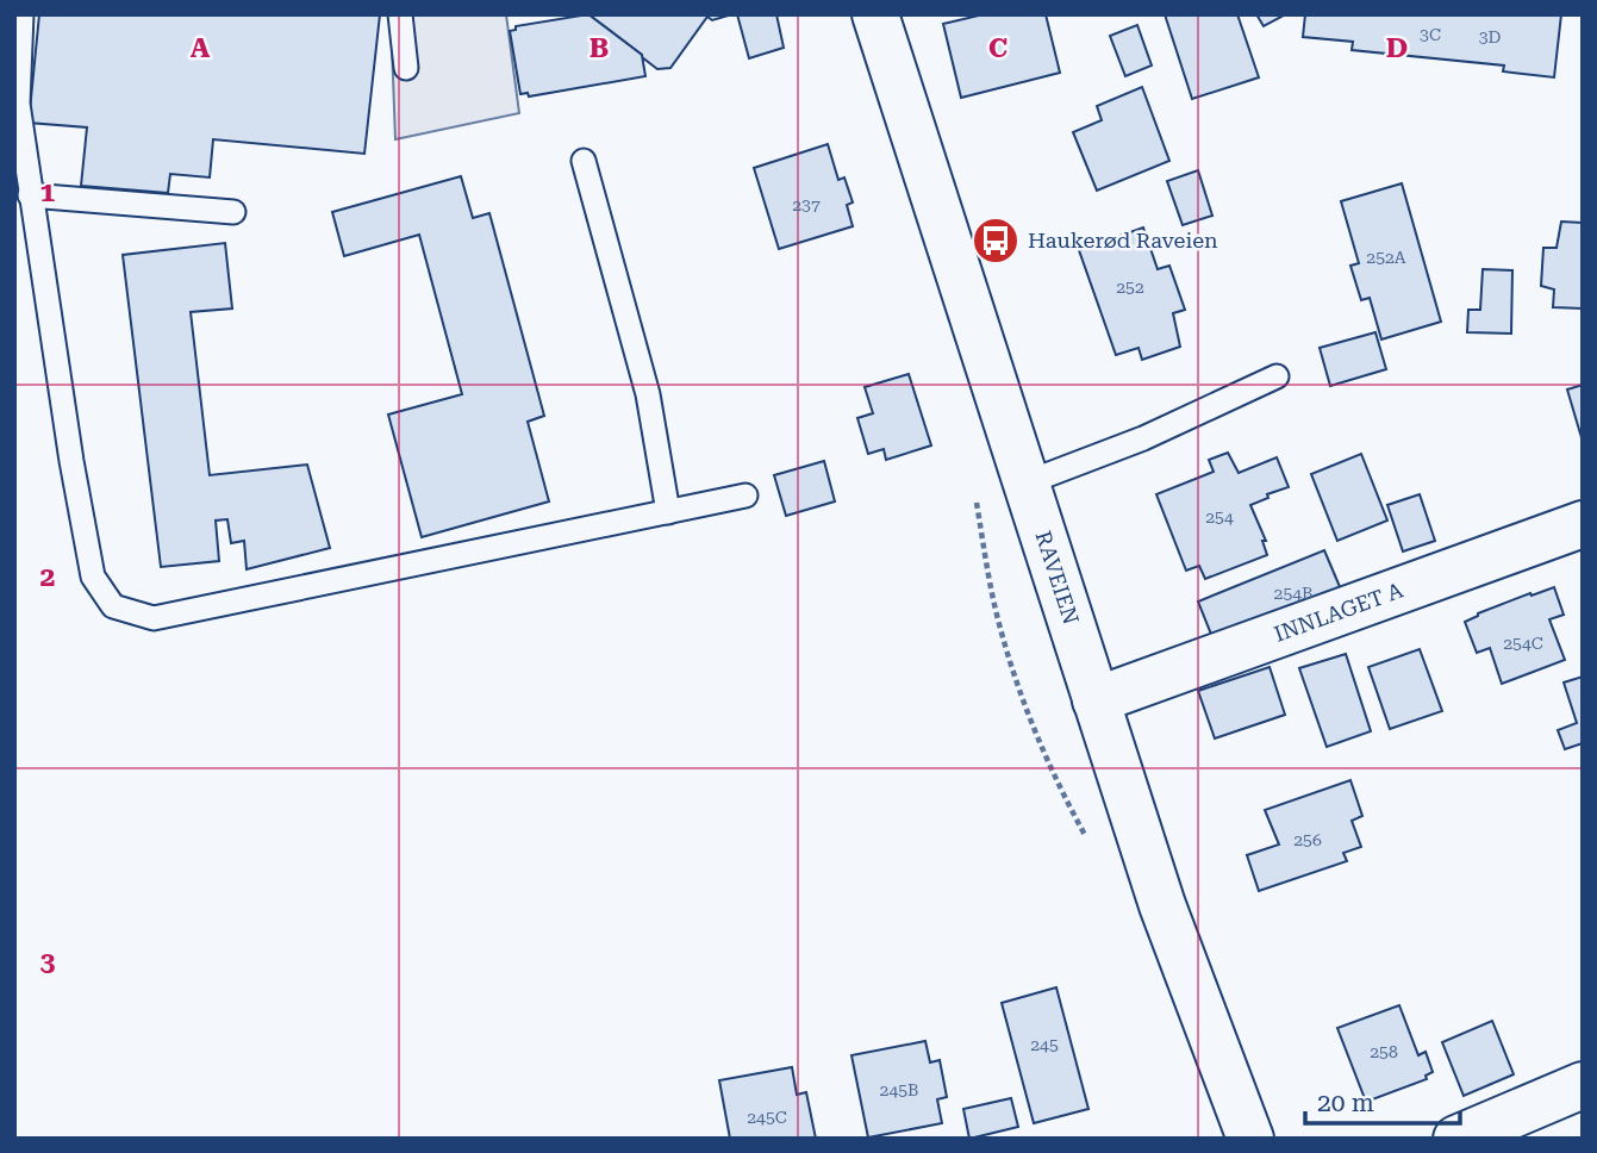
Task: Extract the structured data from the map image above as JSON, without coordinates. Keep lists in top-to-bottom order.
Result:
{
  "streets": {
    "main road": ["RAVEIEN", "INNLAGET A"]
  },
  "crossings": [
    ["RAVEIEN", "INNLAGET A"]
  ],
  "places": {
    "bus stop": ["Haukerød Raveien"]
  },
  "house_numbers": [
    "3C",
    "3D",
    "237",
    "252A",
    "252",
    "254",
    "254B",
    "254C",
    "256",
    "245",
    "258",
    "245B",
    "245C"
  ],
  "scale_bar": "20 m",
  "grid": {
    "columns": [
      "A",
      "B",
      "C",
      "D"
    ],
    "rows": ["1", "2", "3"]
  }
}
